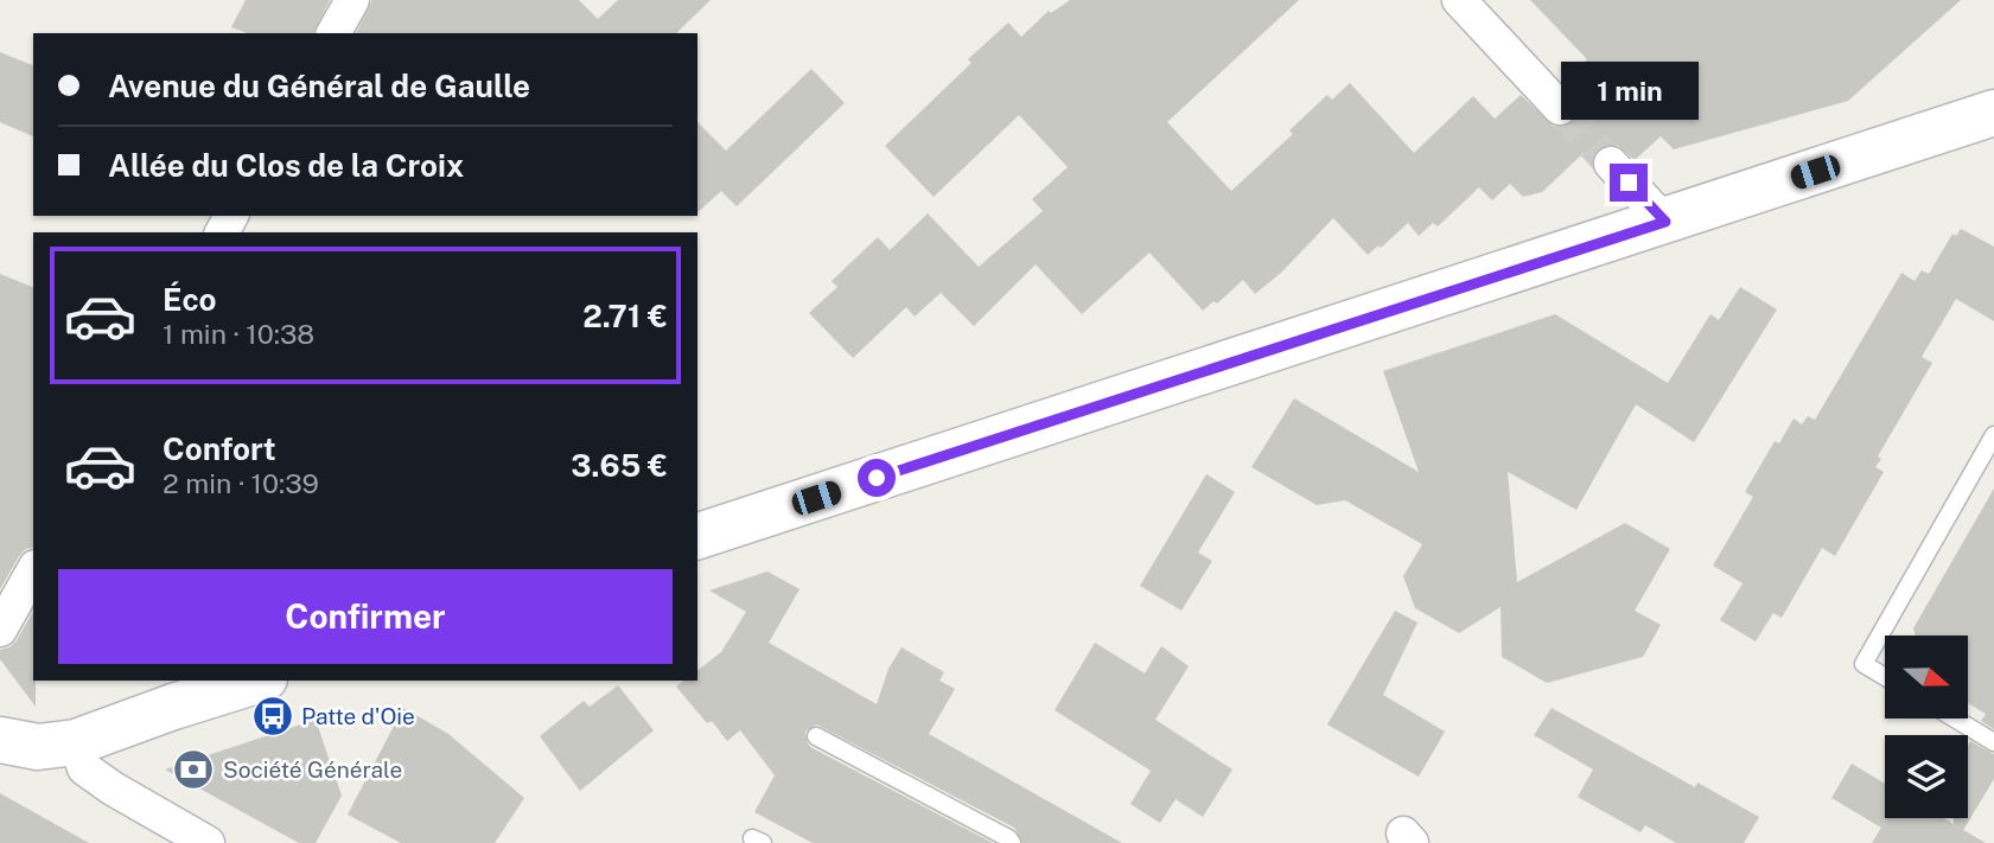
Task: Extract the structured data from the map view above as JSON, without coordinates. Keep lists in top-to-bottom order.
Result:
{
  "places": {
    "bus stop": ["Patte d'Oie"],
    "bank": ["Société Générale"]
  },
  "north": "right",
  "page": {
    "banner": ["Avenue du Général de Gaulle", "Allée du Clos de la Croix"],
    "bubble": "1 min",
    "list": [
      {
        "name": "Éco",
        "note": "1 min · 10:38",
        "value": "2.71 €"
      },
      {
        "name": "Confort",
        "note": "2 min · 10:39",
        "value": "3.65 €"
      }
    ],
    "buttons": "Confirmer"
  }
}
